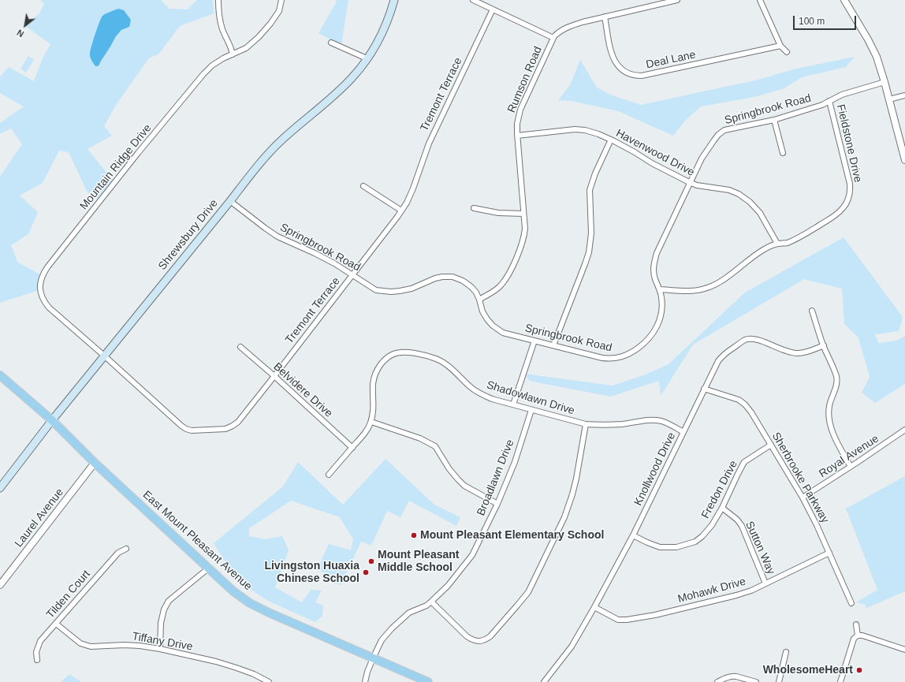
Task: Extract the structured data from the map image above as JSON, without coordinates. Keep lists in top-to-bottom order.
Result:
{
  "streets": {
    "main road": ["Shrewsbury Drive", "East Mount Pleasant Avenue"],
    "street": [
      "Deal Lane",
      "Rumson Road",
      "Tremont Terrace",
      "Springbrook Road",
      "Fieldstone Drive",
      "Havenwood Drive",
      "Mountain Ridge Drive",
      "Belvidere Drive",
      "Shadowlawn Drive",
      "Royal Avenue",
      "Knollwood Drive",
      "Broadlawn Drive",
      "Sherbrooke Parkway",
      "Fredon Drive",
      "Laurel Avenue",
      "Sutton Way",
      "Mohawk Drive",
      "Tilden Court",
      "Tiffany Drive"
    ]
  },
  "crossings": [
    ["Deal Lane", "Rumson Road"],
    ["Rumson Road", "Springbrook Road"],
    ["Rumson Road", "Havenwood Drive"],
    ["Tremont Terrace", "Springbrook Road"],
    ["Tremont Terrace", "Mountain Ridge Drive"],
    ["Tremont Terrace", "Shrewsbury Drive"],
    ["Tremont Terrace", "Belvidere Drive"],
    ["Springbrook Road", "Fieldstone Drive"],
    ["Springbrook Road", "Havenwood Drive"],
    ["Springbrook Road", "Shrewsbury Drive"],
    ["Fieldstone Drive", "Havenwood Drive"],
    ["Mountain Ridge Drive", "Shrewsbury Drive"],
    ["Shrewsbury Drive", "East Mount Pleasant Avenue"],
    ["Belvidere Drive", "Shadowlawn Drive"],
    ["Shadowlawn Drive", "Knollwood Drive"],
    ["Shadowlawn Drive", "Broadlawn Drive"],
    ["Royal Avenue", "Sherbrooke Parkway"],
    ["Knollwood Drive", "Sherbrooke Parkway"],
    ["Knollwood Drive", "Fredon Drive"],
    ["Knollwood Drive", "Mohawk Drive"],
    ["Broadlawn Drive", "East Mount Pleasant Avenue"],
    ["Sherbrooke Parkway", "Fredon Drive"],
    ["Sherbrooke Parkway", "Mohawk Drive"],
    ["Fredon Drive", "Sutton Way"],
    ["Laurel Avenue", "East Mount Pleasant Avenue"],
    ["Sutton Way", "Mohawk Drive"],
    ["Tilden Court", "Tiffany Drive"]
  ],
  "places": [
    "Mount Pleasant Elementary School",
    "Mount Pleasant Middle School",
    "Livingston Huaxia Chinese School",
    "WholesomeHeart"
  ],
  "scale_bar": "100 m",
  "north": "bottom left"
}
